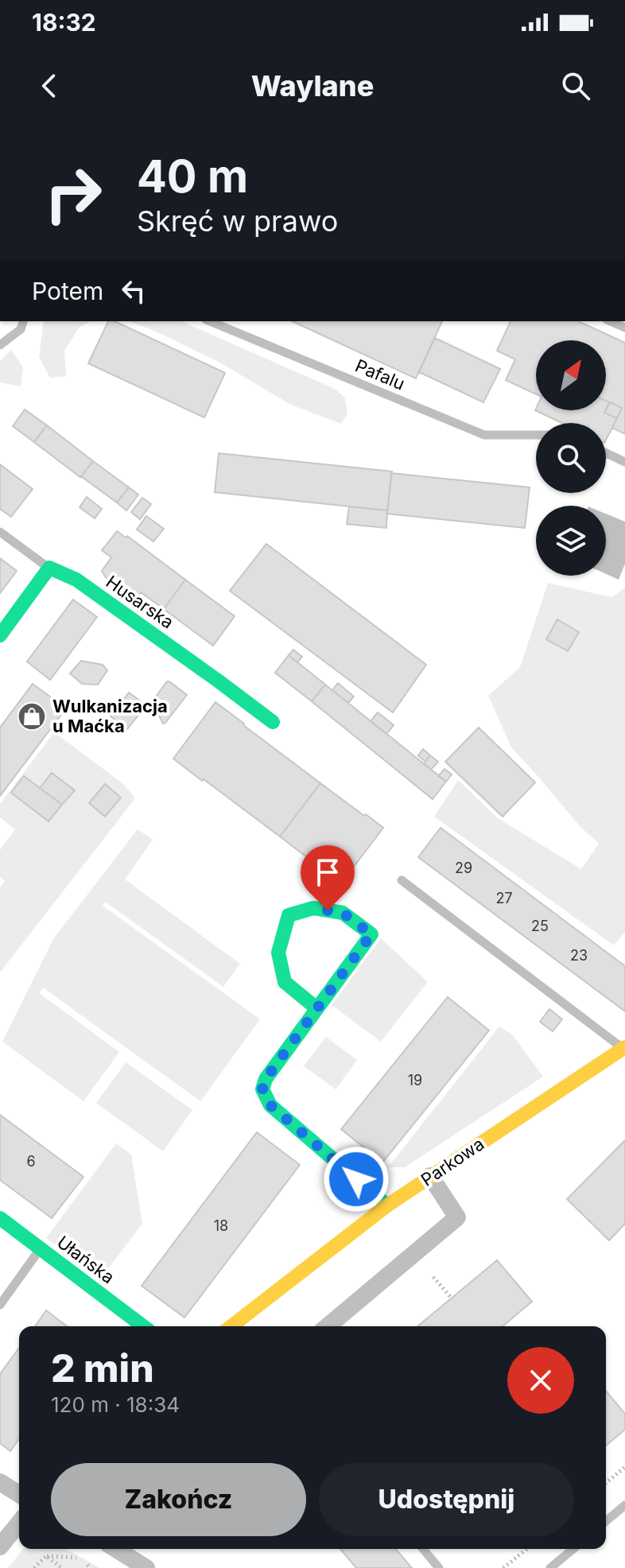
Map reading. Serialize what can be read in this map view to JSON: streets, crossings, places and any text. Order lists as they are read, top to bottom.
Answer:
{
  "streets": {
    "street": ["Husarska", "Parkowa", "Ułańska"],
    "lane": ["Pafalu"]
  },
  "places": {
    "shop": ["Wulkanizacja u Maćka"]
  },
  "house_numbers": [
    "29",
    "27",
    "25",
    "23",
    "19",
    "6",
    "18"
  ],
  "north": "top right",
  "page": {
    "status": "18:32",
    "header": "Waylane",
    "turn": ["40 m", "Skręć w prawo"],
    "then": "Potem",
    "heading": ["2 min", "120 m · 18:34"],
    "buttons": ["Zakończ", "Udostępnij"]
  }
}
